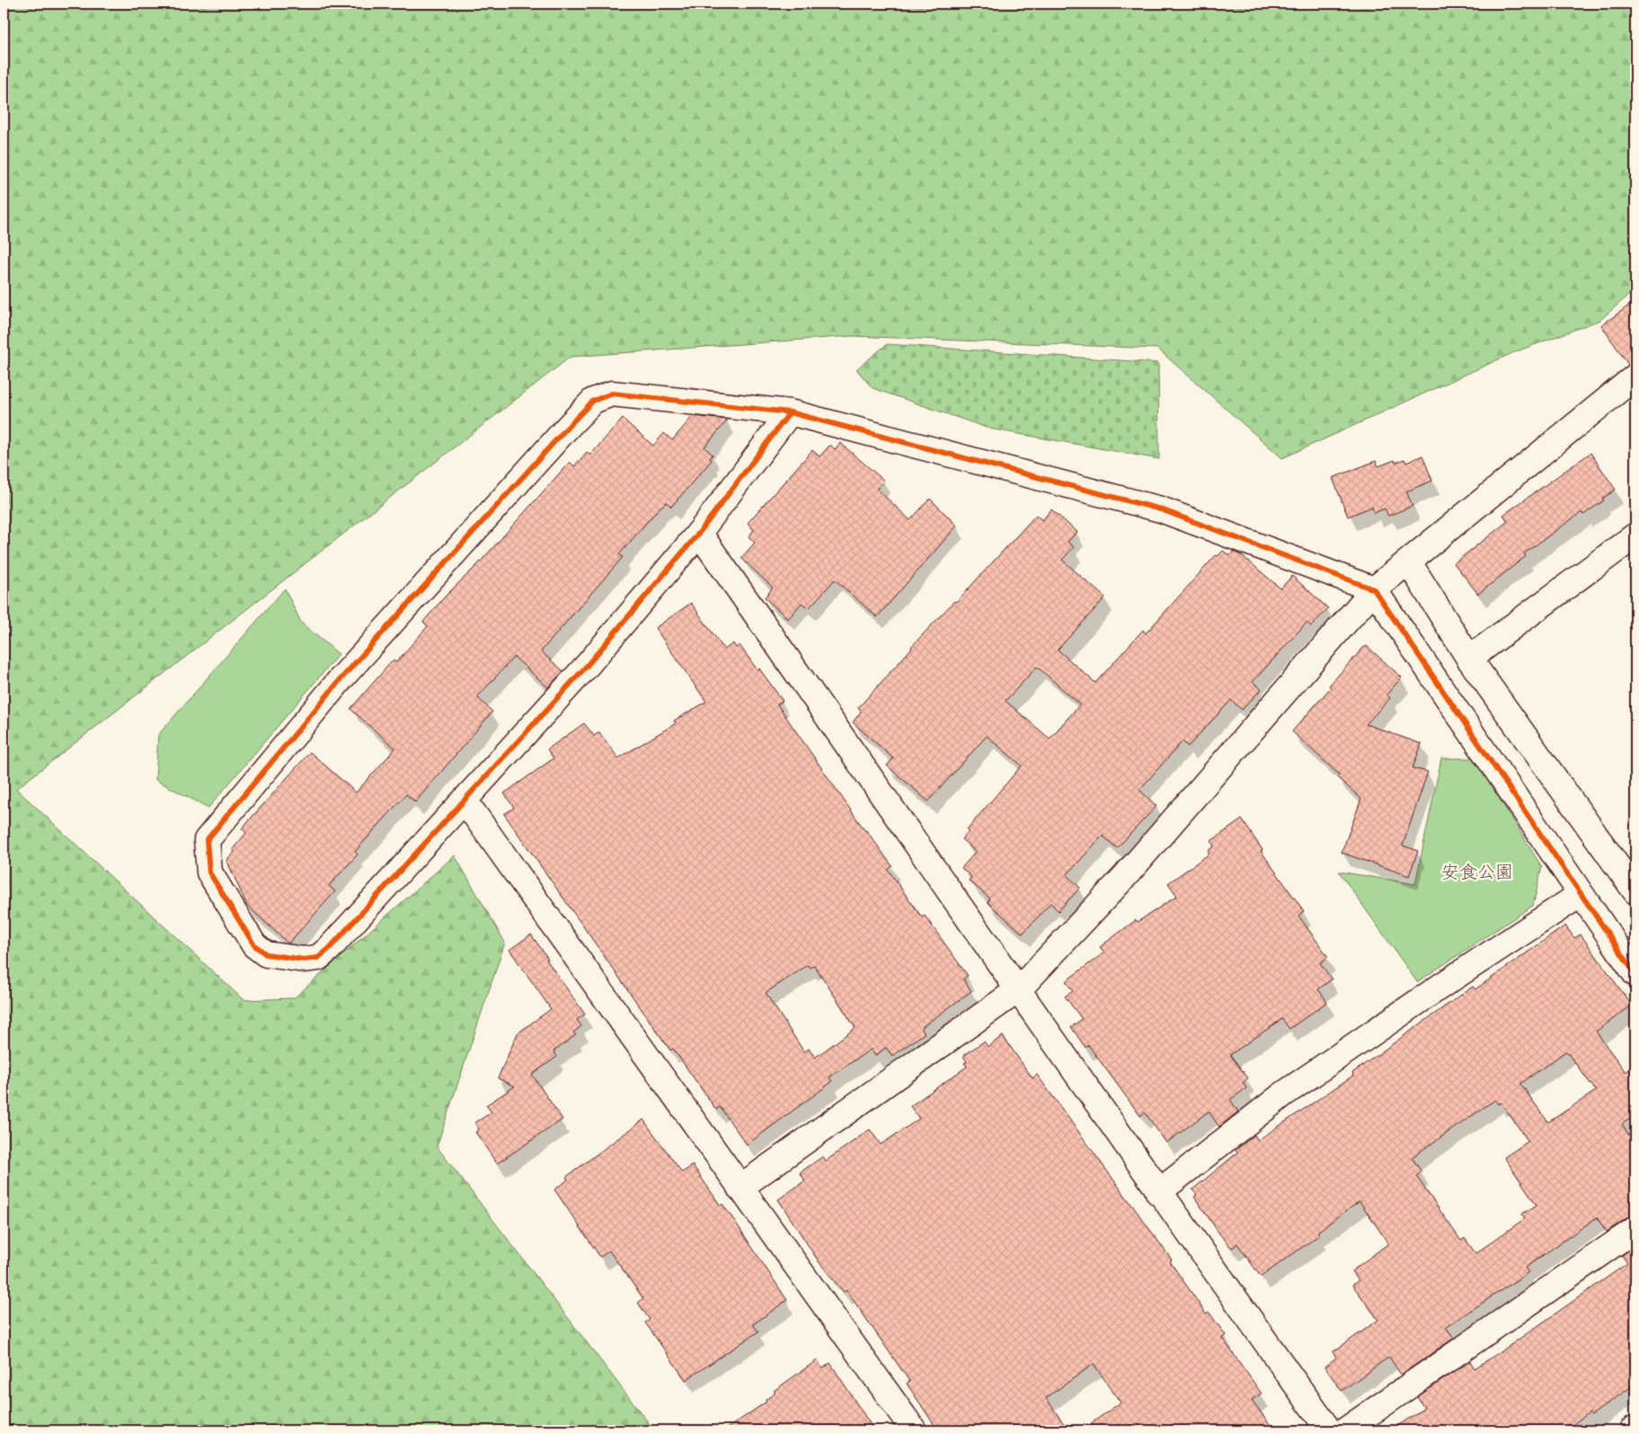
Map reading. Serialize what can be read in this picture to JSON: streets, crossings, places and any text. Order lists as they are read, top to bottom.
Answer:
{
  "parks": ["安食公園"]
}
